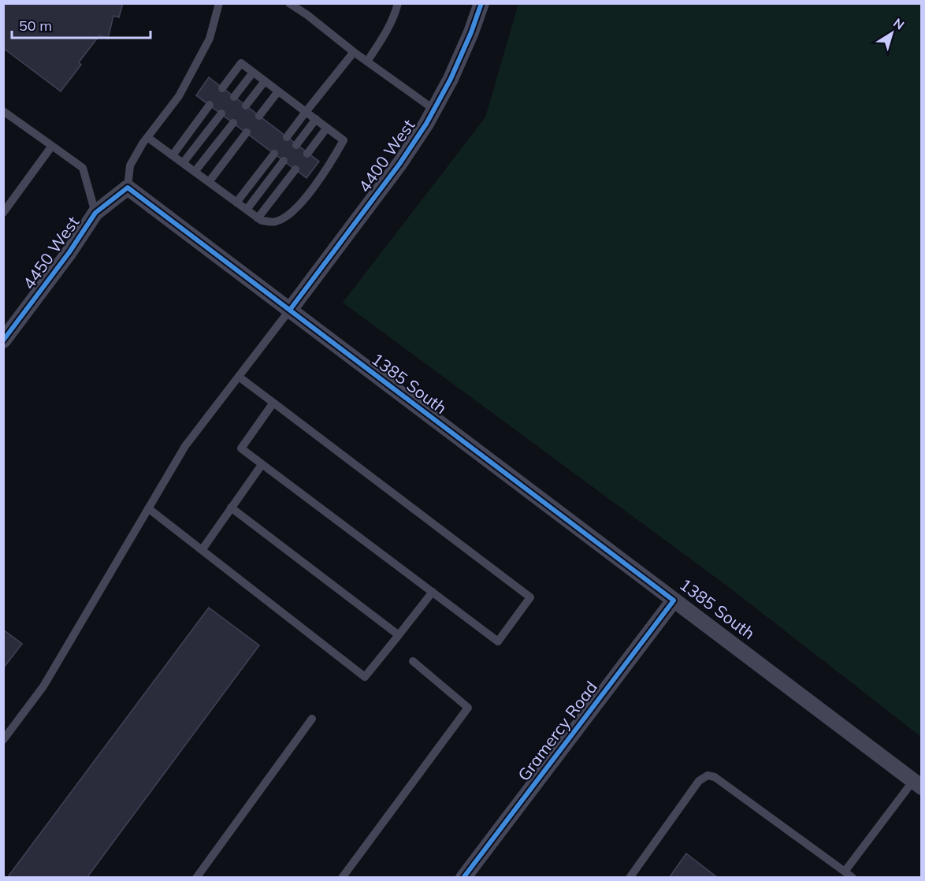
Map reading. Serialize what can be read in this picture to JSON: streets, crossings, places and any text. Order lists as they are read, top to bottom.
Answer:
{
  "streets": {
    "street": [
      "4400 West",
      "4450 West",
      "1385 South",
      "Gramercy Road"
    ]
  },
  "crossings": [
    ["4400 West", "1385 South"],
    ["4450 West", "1385 South"],
    ["1385 South", "Gramercy Road"]
  ],
  "scale_bar": "50 m",
  "north": "top right"
}
